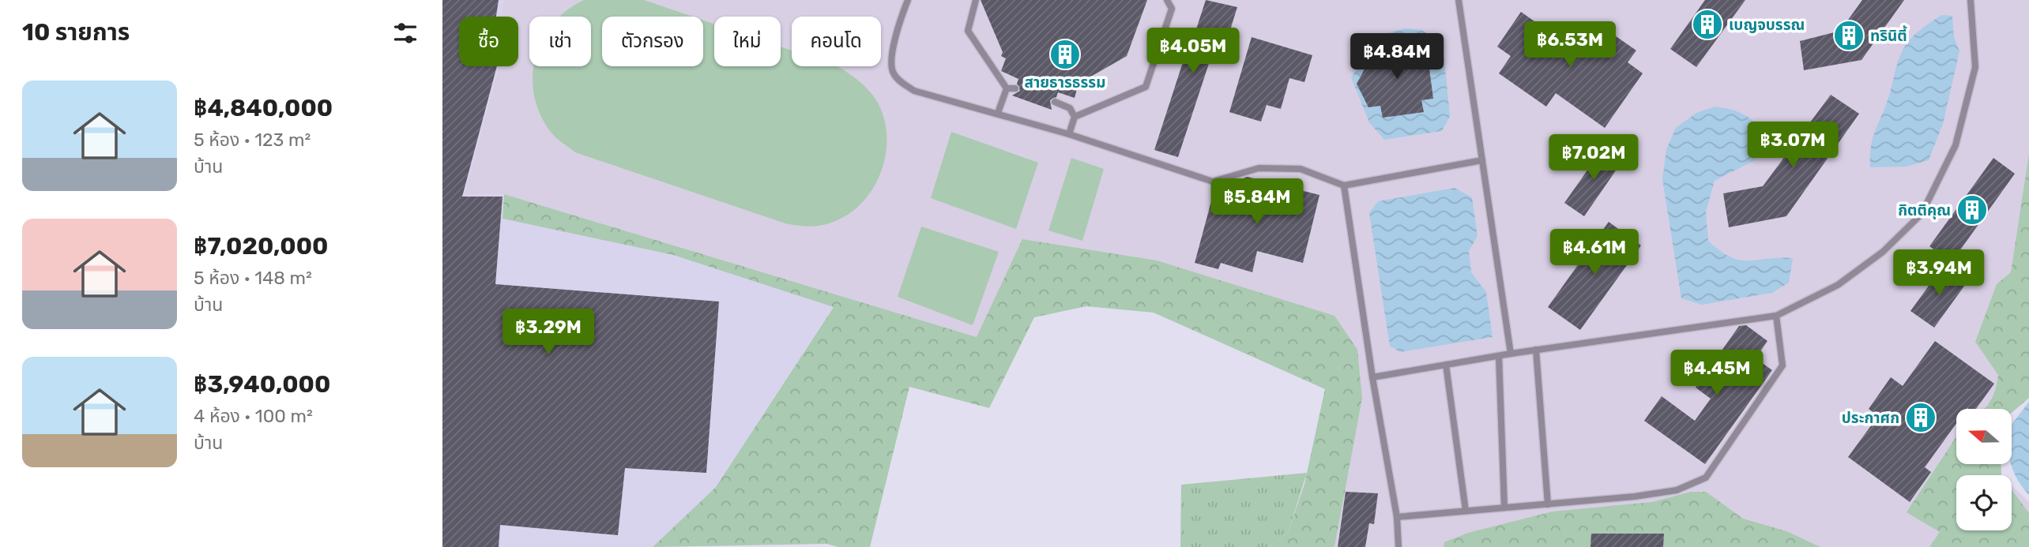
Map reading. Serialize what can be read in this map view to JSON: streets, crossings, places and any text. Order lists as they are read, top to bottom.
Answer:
{
  "places": {
    "building": [
      "เบญจบรรณ",
      "ทรินิตี้",
      "สายธารธรรม",
      "กิตติคุณ",
      "ประกาศก"
    ]
  },
  "north": "left",
  "page": {
    "heading": "10 รายการ",
    "chip": [
      "ซื้อ",
      "เช่า",
      "ตัวกรอง",
      "ใหม่",
      "คอนโด"
    ],
    "price": [
      "฿6.53M",
      "฿4.05M",
      "฿4.84M",
      "฿3.07M",
      "฿7.02M",
      "฿5.84M",
      "฿4.61M",
      "฿3.94M",
      "฿3.29M",
      "฿4.45M"
    ],
    "list": [
      {
        "name": "฿4,840,000",
        "note": "5 ห้อง · 123 m² · บ้าน"
      },
      {
        "name": "฿7,020,000",
        "note": "5 ห้อง · 148 m² · บ้าน"
      },
      {
        "name": "฿3,940,000",
        "note": "4 ห้อง · 100 m² · บ้าน"
      }
    ]
  }
}
